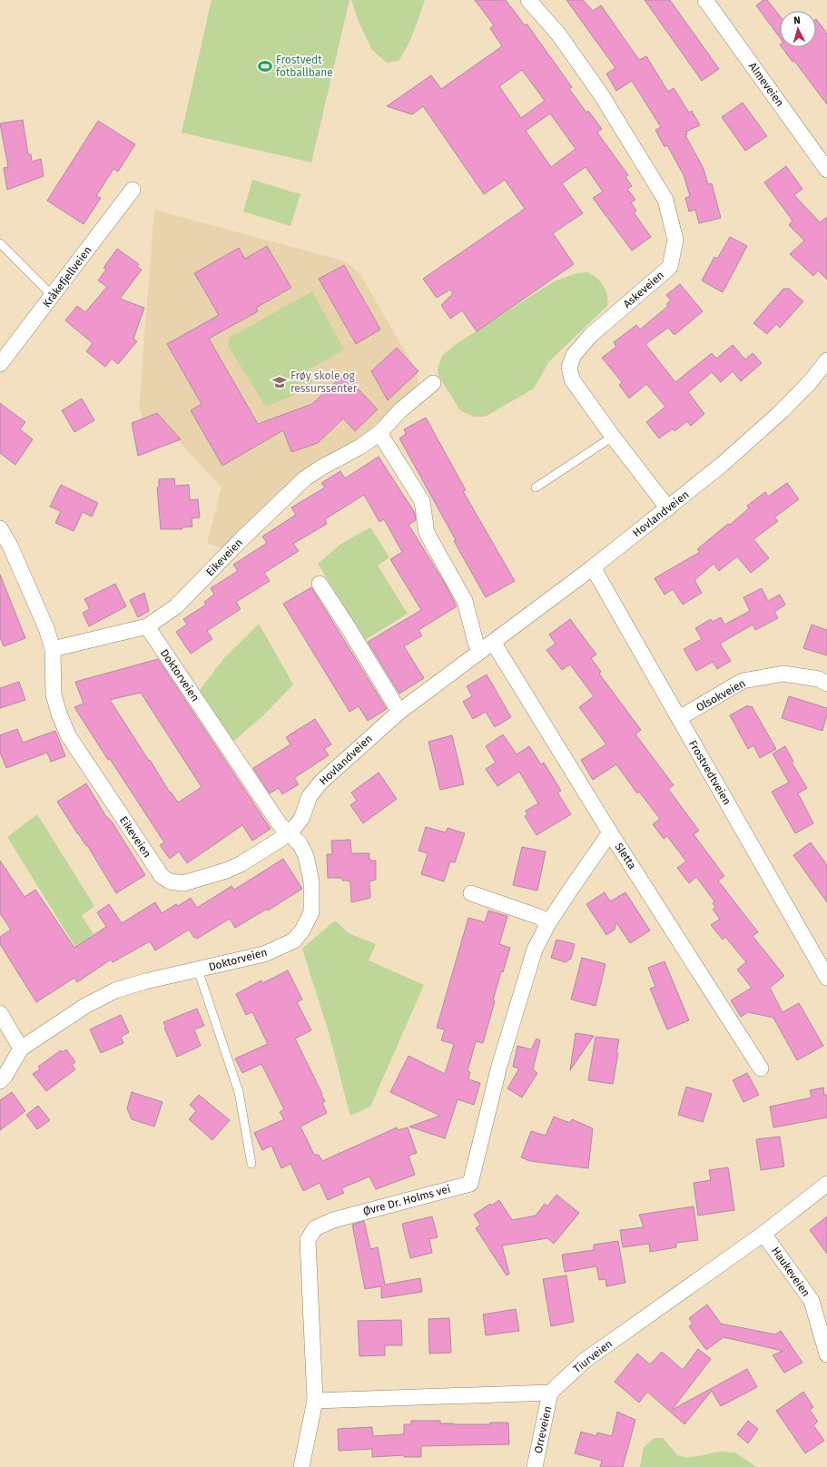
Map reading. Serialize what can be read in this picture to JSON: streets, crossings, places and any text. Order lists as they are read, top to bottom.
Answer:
{
  "streets": {
    "street": [
      "Almeveien",
      "Kråkefjellveien",
      "Askeveien",
      "Hovlandveien",
      "Eikeveien",
      "Doktorveien",
      "Olsokveien",
      "Frostvedtveien",
      "Sletta",
      "Øvre Dr. Holms vei",
      "Haukeveien",
      "Tiurveien",
      "Orreveien"
    ]
  },
  "crossings": [
    ["Askeveien", "Hovlandveien"],
    ["Hovlandveien", "Eikeveien"],
    ["Hovlandveien", "Doktorveien"],
    ["Hovlandveien", "Frostvedtveien"],
    ["Hovlandveien", "Sletta"],
    ["Eikeveien", "Doktorveien"],
    ["Olsokveien", "Frostvedtveien"],
    ["Sletta", "Øvre Dr. Holms vei"],
    ["Haukeveien", "Tiurveien"],
    ["Tiurveien", "Orreveien"]
  ],
  "places": {
    "sports": ["Frostvedt fotballbane"],
    "school or university": ["Frøy skole og ressurssenter"]
  },
  "north": "top"
}
